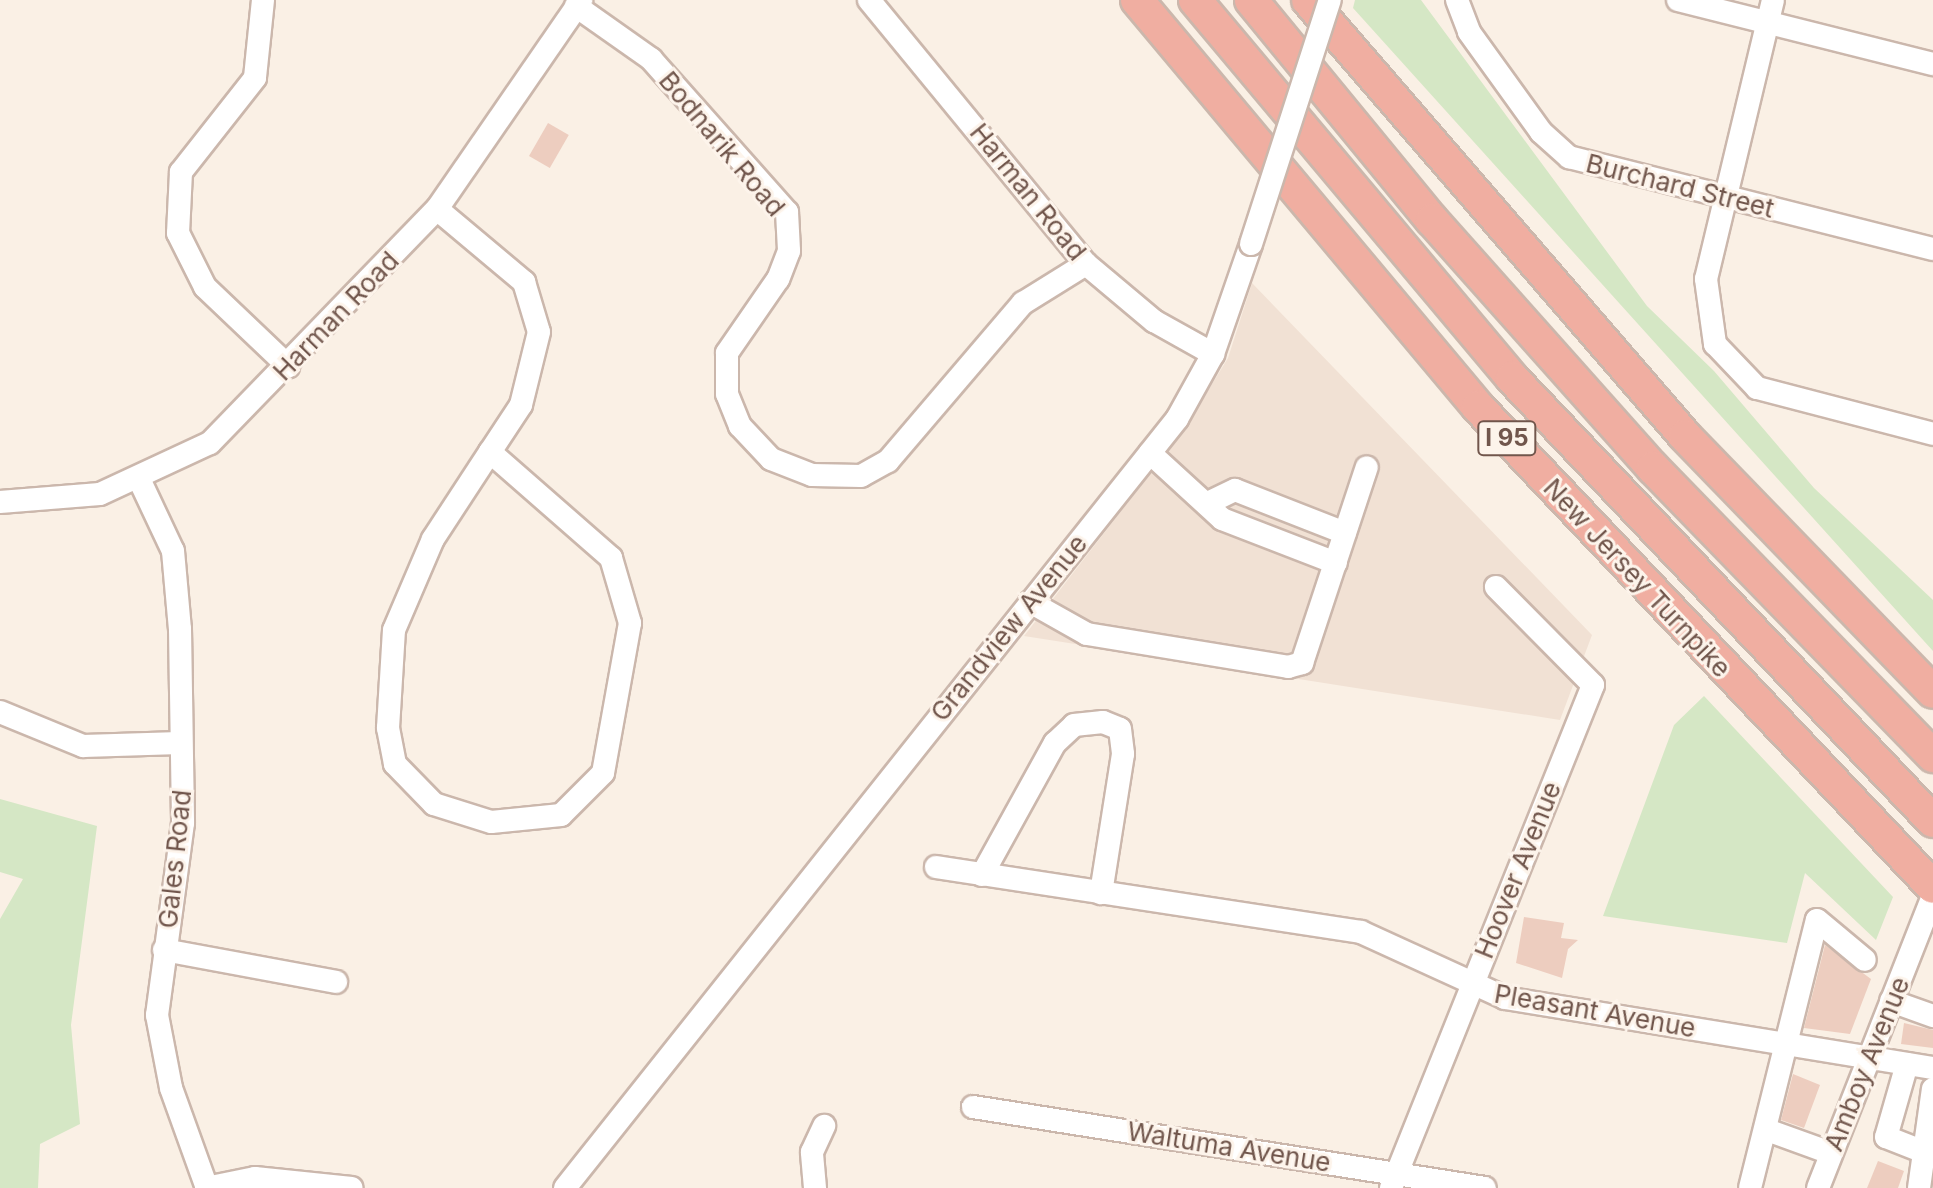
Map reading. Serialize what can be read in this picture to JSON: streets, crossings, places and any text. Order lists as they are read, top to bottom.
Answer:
{
  "streets": {
    "highway": ["I 95", "New Jersey Turnpike"],
    "street": [
      "Bodnarik Road",
      "Burchard Street",
      "Harman Road",
      "Grandview Avenue",
      "Gales Road",
      "Hoover Avenue",
      "Pleasant Avenue",
      "Amboy Avenue",
      "Waltuma Avenue"
    ]
  },
  "crossings": [
    ["Bodnarik Road", "Harman Road"],
    ["Harman Road", "Grandview Avenue"],
    ["Harman Road", "Gales Road"],
    ["Hoover Avenue", "Pleasant Avenue"],
    ["Hoover Avenue", "Waltuma Avenue"],
    ["Pleasant Avenue", "Amboy Avenue"]
  ]
}
